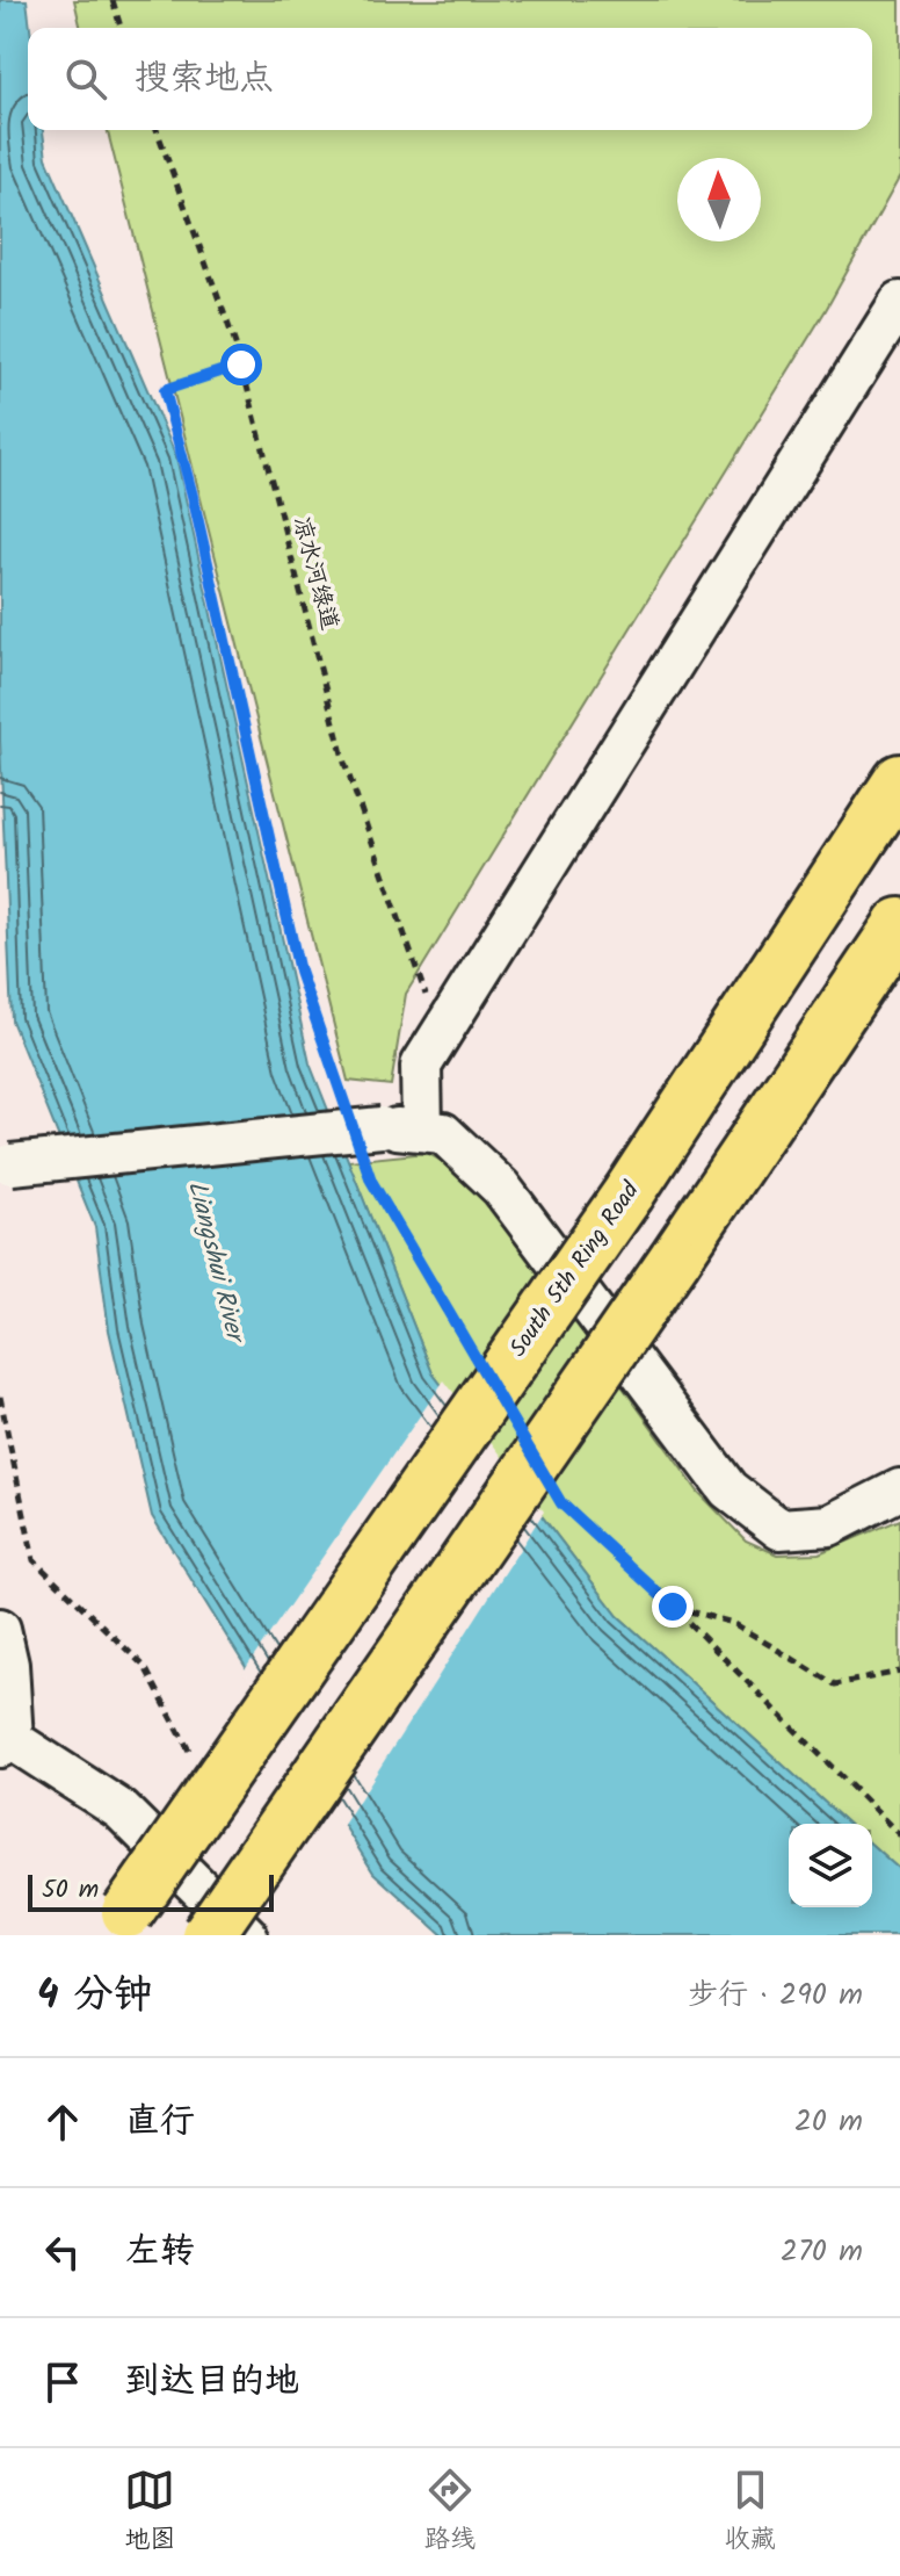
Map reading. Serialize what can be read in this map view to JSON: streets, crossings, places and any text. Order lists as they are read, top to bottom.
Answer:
{
  "streets": {
    "highway": ["South 5th Ring Road"],
    "path": ["凉水河绿道"]
  },
  "water": ["Liangshui River"],
  "scale_bar": "50 m",
  "north": "top",
  "page": {
    "search": "搜索地点",
    "scale": "50 m",
    "heading": ["4 分钟", "步行 · 290 m"],
    "list": [
      ["直行", "20 m"],
      ["左转", "270 m"],
      "到达目的地"
    ],
    "nav": ["地图", "路线", "收藏"]
  }
}
